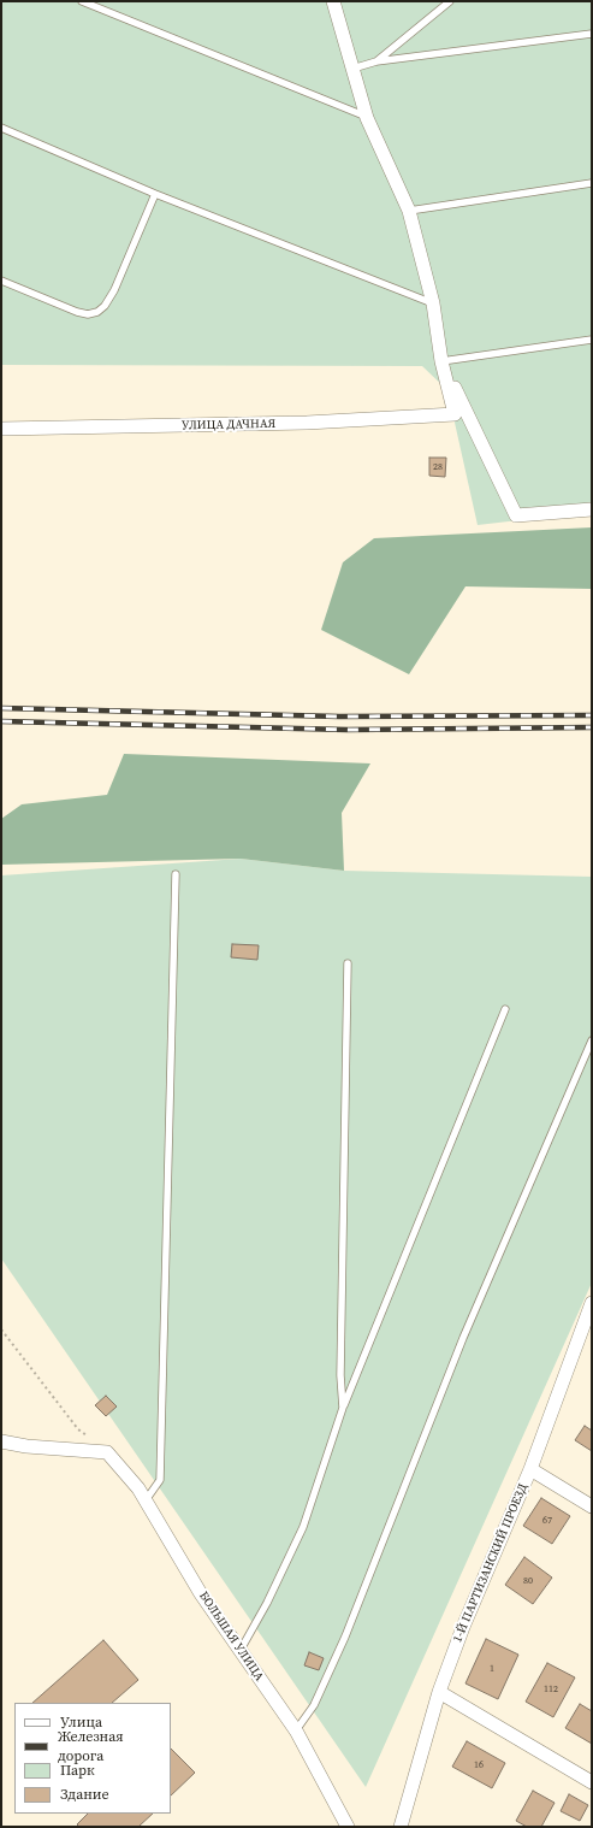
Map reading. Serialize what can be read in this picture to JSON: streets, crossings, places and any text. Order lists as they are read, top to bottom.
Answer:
{
  "streets": {
    "street": ["УЛИЦА ДАЧНАЯ", "1-Й ПАРТИЗАНСКИЙ ПРОЕЗД", "БОЛЬШАЯ УЛИЦА"]
  },
  "house_numbers": [
    "28",
    "67",
    "80",
    "1",
    "112",
    "16"
  ],
  "legend": [
    "Улица",
    "Железная дорога",
    "Парк",
    "Здание"
  ]
}
